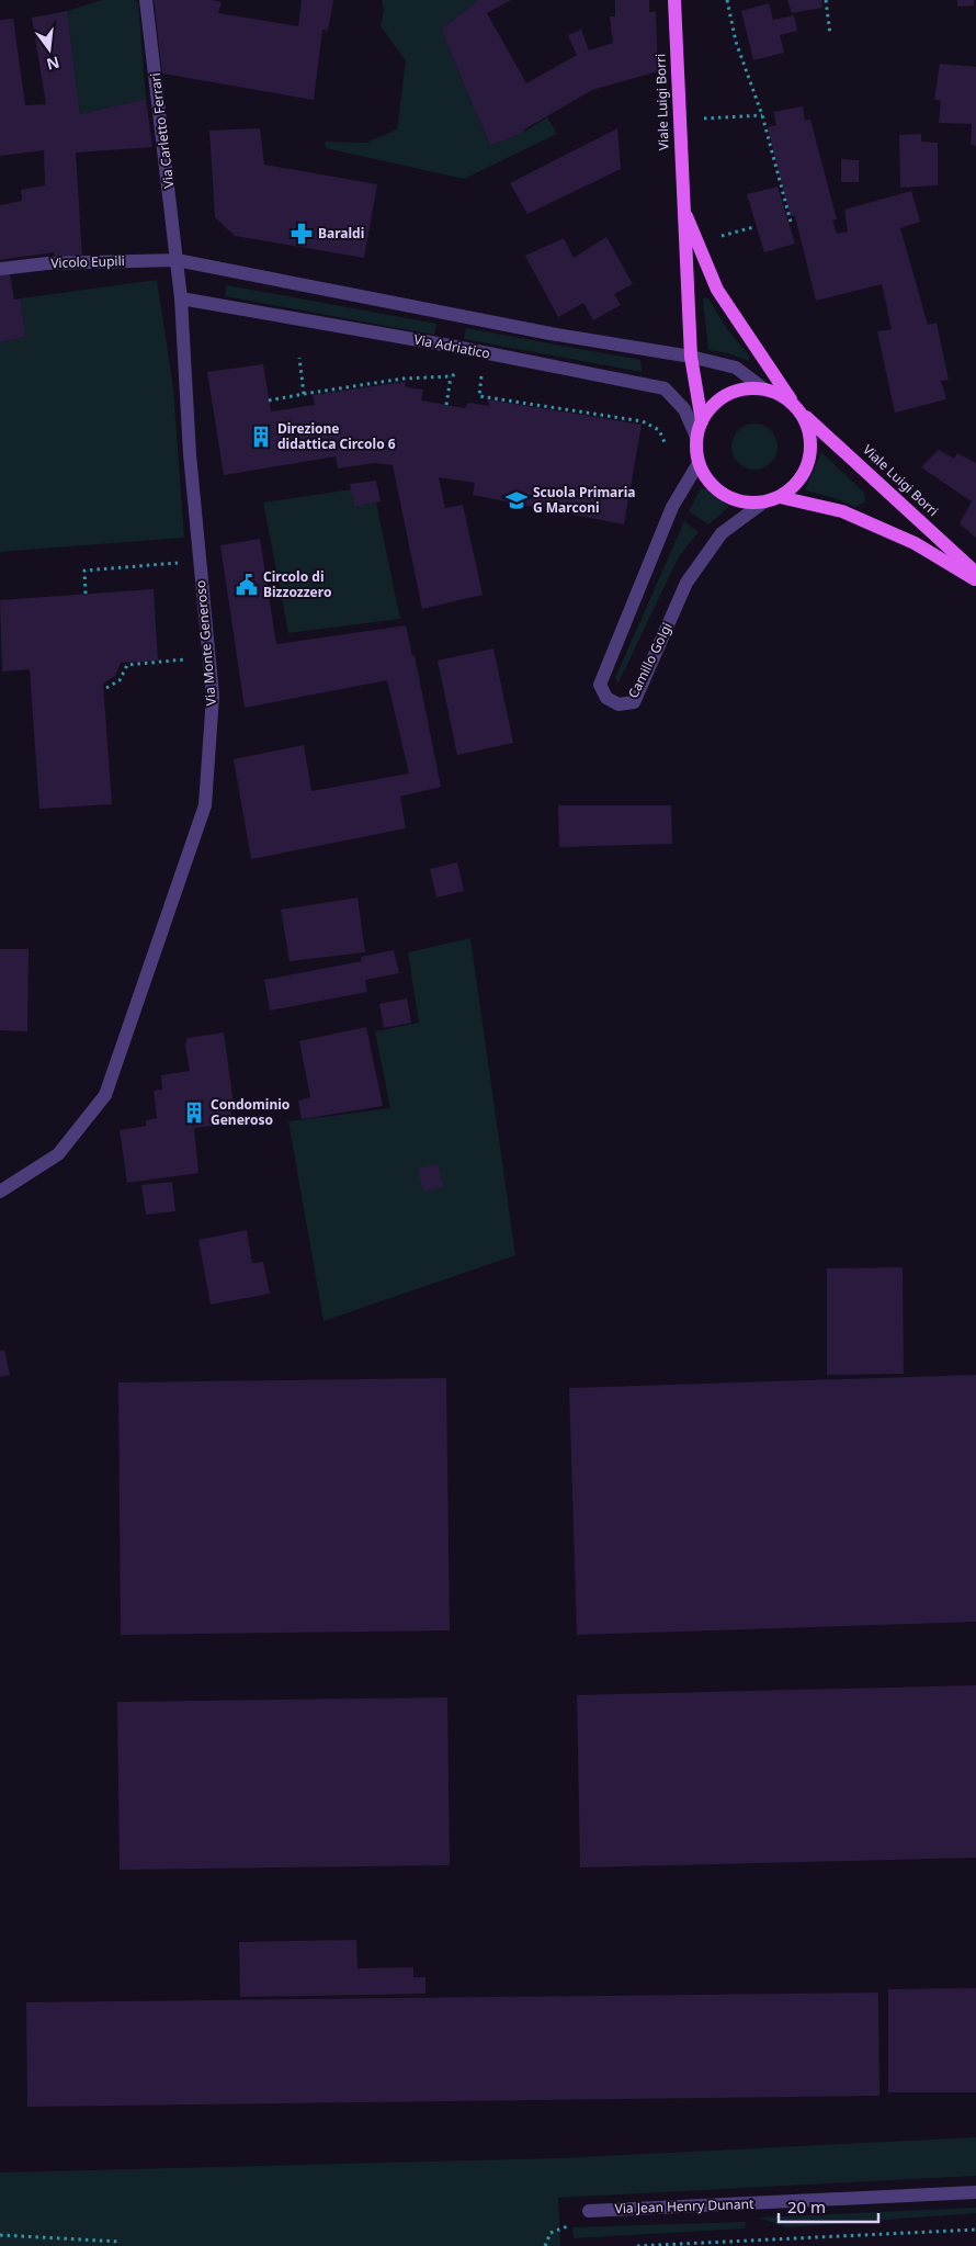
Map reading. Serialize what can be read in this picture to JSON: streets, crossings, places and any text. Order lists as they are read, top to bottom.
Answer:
{
  "streets": {
    "main road": ["Viale Luigi Borri"],
    "street": [
      "Via Carletto Ferrari",
      "Vicolo Eupili",
      "Via Adriatico",
      "Via Monte Generoso",
      "Camillo Golgi",
      "Via Jean Henry Dunant"
    ]
  },
  "crossings": [
    ["Viale Luigi Borri", "Via Adriatico"],
    ["Viale Luigi Borri", "Camillo Golgi"],
    ["Via Carletto Ferrari", "Vicolo Eupili"],
    ["Via Carletto Ferrari", "Via Monte Generoso"],
    ["Vicolo Eupili", "Via Monte Generoso"],
    ["Via Adriatico", "Via Monte Generoso"],
    ["Via Adriatico", "Camillo Golgi"]
  ],
  "places": {
    "pharmacy": ["Baraldi"],
    "building": ["Direzione didattica Circolo 6", "Condominio Generoso"],
    "school or university": ["Scuola Primaria G Marconi"],
    "public building": ["Circolo di Bizzozzero"]
  },
  "scale_bar": "20 m",
  "north": "bottom"
}
